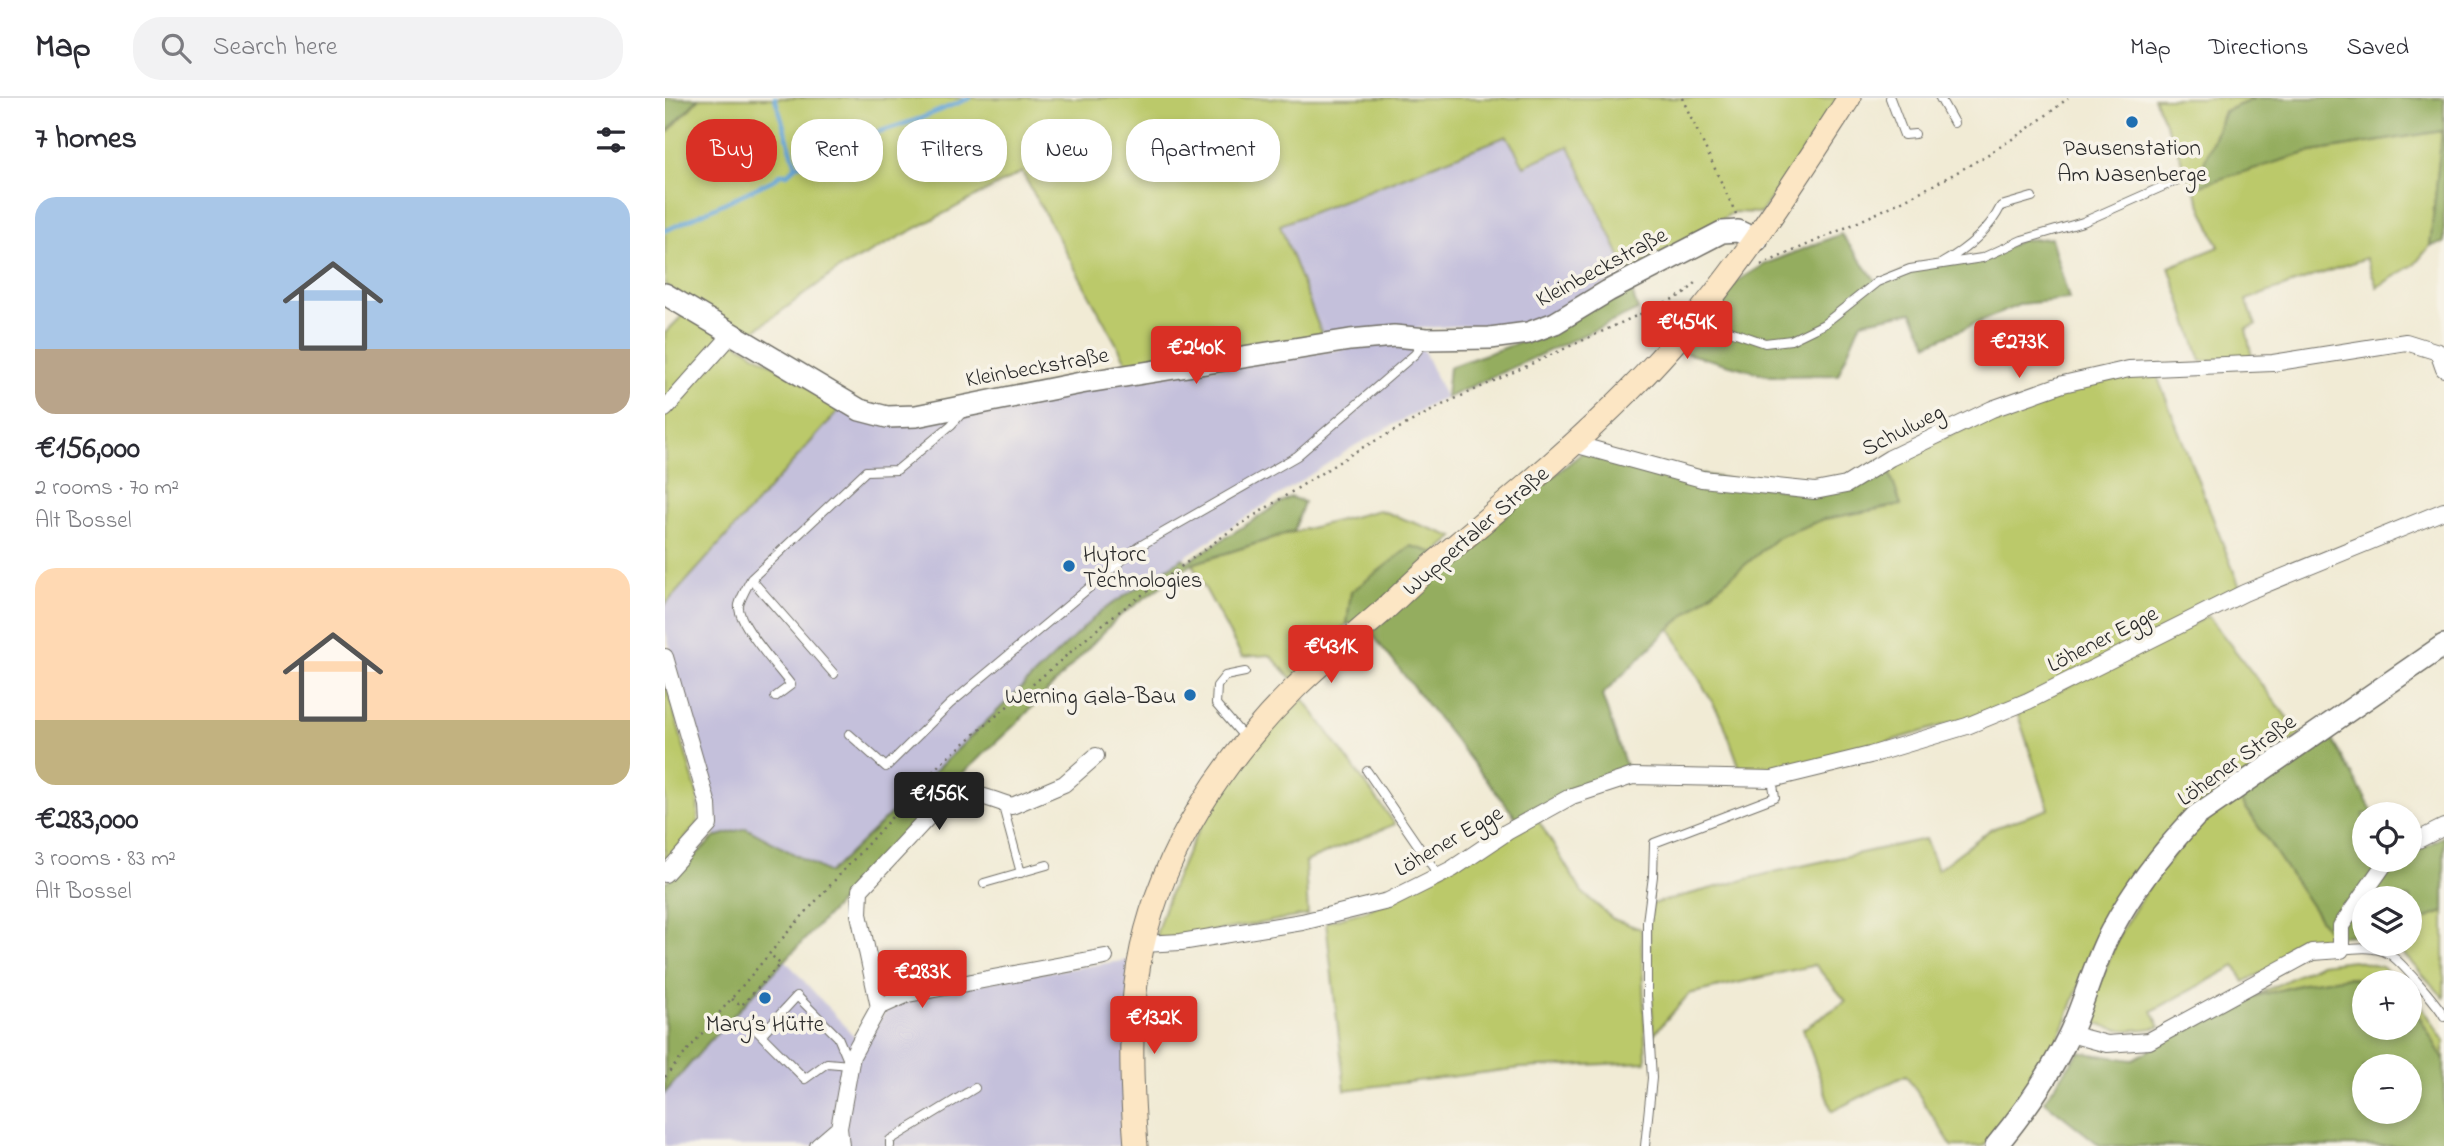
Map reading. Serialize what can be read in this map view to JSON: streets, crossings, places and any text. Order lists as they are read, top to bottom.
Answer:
{
  "streets": {
    "main road": ["Wuppertaler Straße"],
    "street": [
      "Kleinbeckstraße",
      "Schulweg",
      "Löhener Egge",
      "Löhener Straße"
    ]
  },
  "crossings": [
    ["Kleinbeckstraße", "Wuppertaler Straße"],
    ["Schulweg", "Wuppertaler Straße"],
    ["Wuppertaler Straße", "Löhener Egge"]
  ],
  "places": [
    "Pausenstation Am Nasenberge",
    "Hytorc Technologies",
    "Werning Gala-Bau",
    "Mary’s Hütte"
  ],
  "page": {
    "header": "Map",
    "search": "Search here",
    "nav": ["Map", "Directions", "Saved"],
    "heading": "7 homes",
    "chip": [
      "Buy",
      "Rent",
      "Filters",
      "New",
      "Apartment"
    ],
    "list": [
      {
        "name": "€156,000",
        "note": "2 rooms · 70 m² · Alt Bossel"
      },
      {
        "name": "€283,000",
        "note": "3 rooms · 83 m² · Alt Bossel"
      }
    ],
    "price": [
      "€454K",
      "€273K",
      "€240K",
      "€431K",
      "€156K",
      "€283K",
      "€132K"
    ],
    "map_buttons": ["+", "−"]
  }
}
